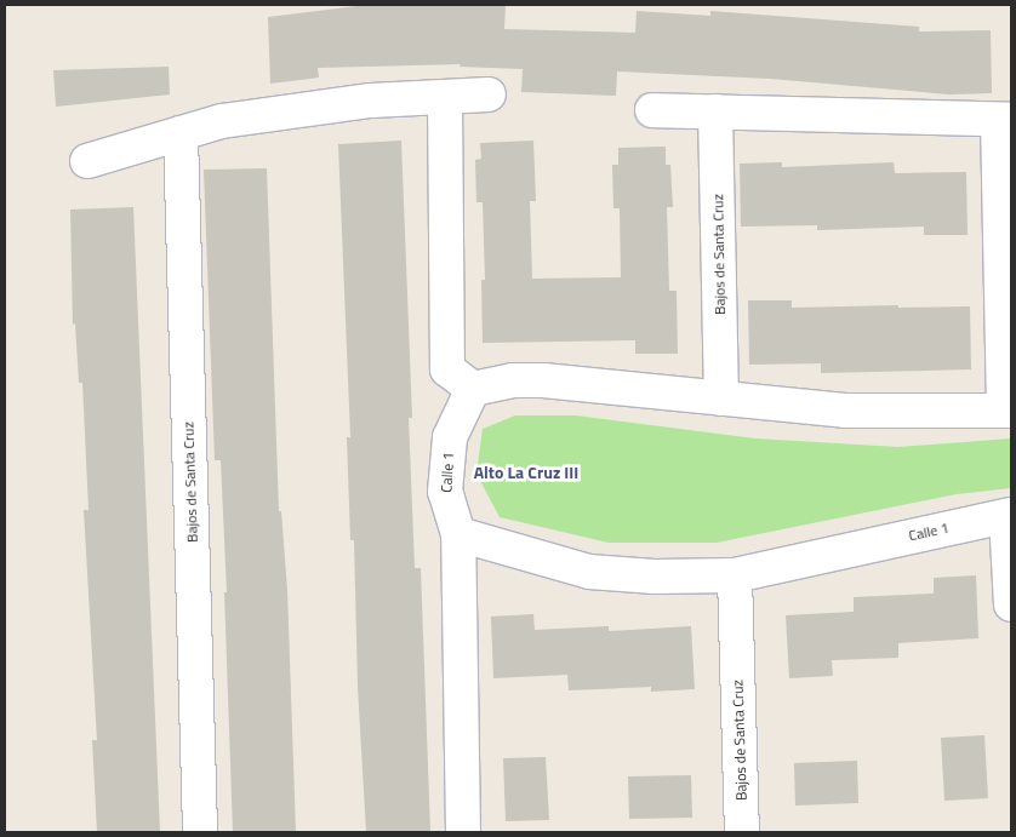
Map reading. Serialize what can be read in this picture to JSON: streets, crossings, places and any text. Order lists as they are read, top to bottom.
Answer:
{
  "streets": {
    "street": ["Bajos de Santa Cruz", "Calle 1"]
  },
  "crossings": [
    ["Bajos de Santa Cruz", "Calle 1"]
  ],
  "districts": ["Alto La Cruz III"]
}
